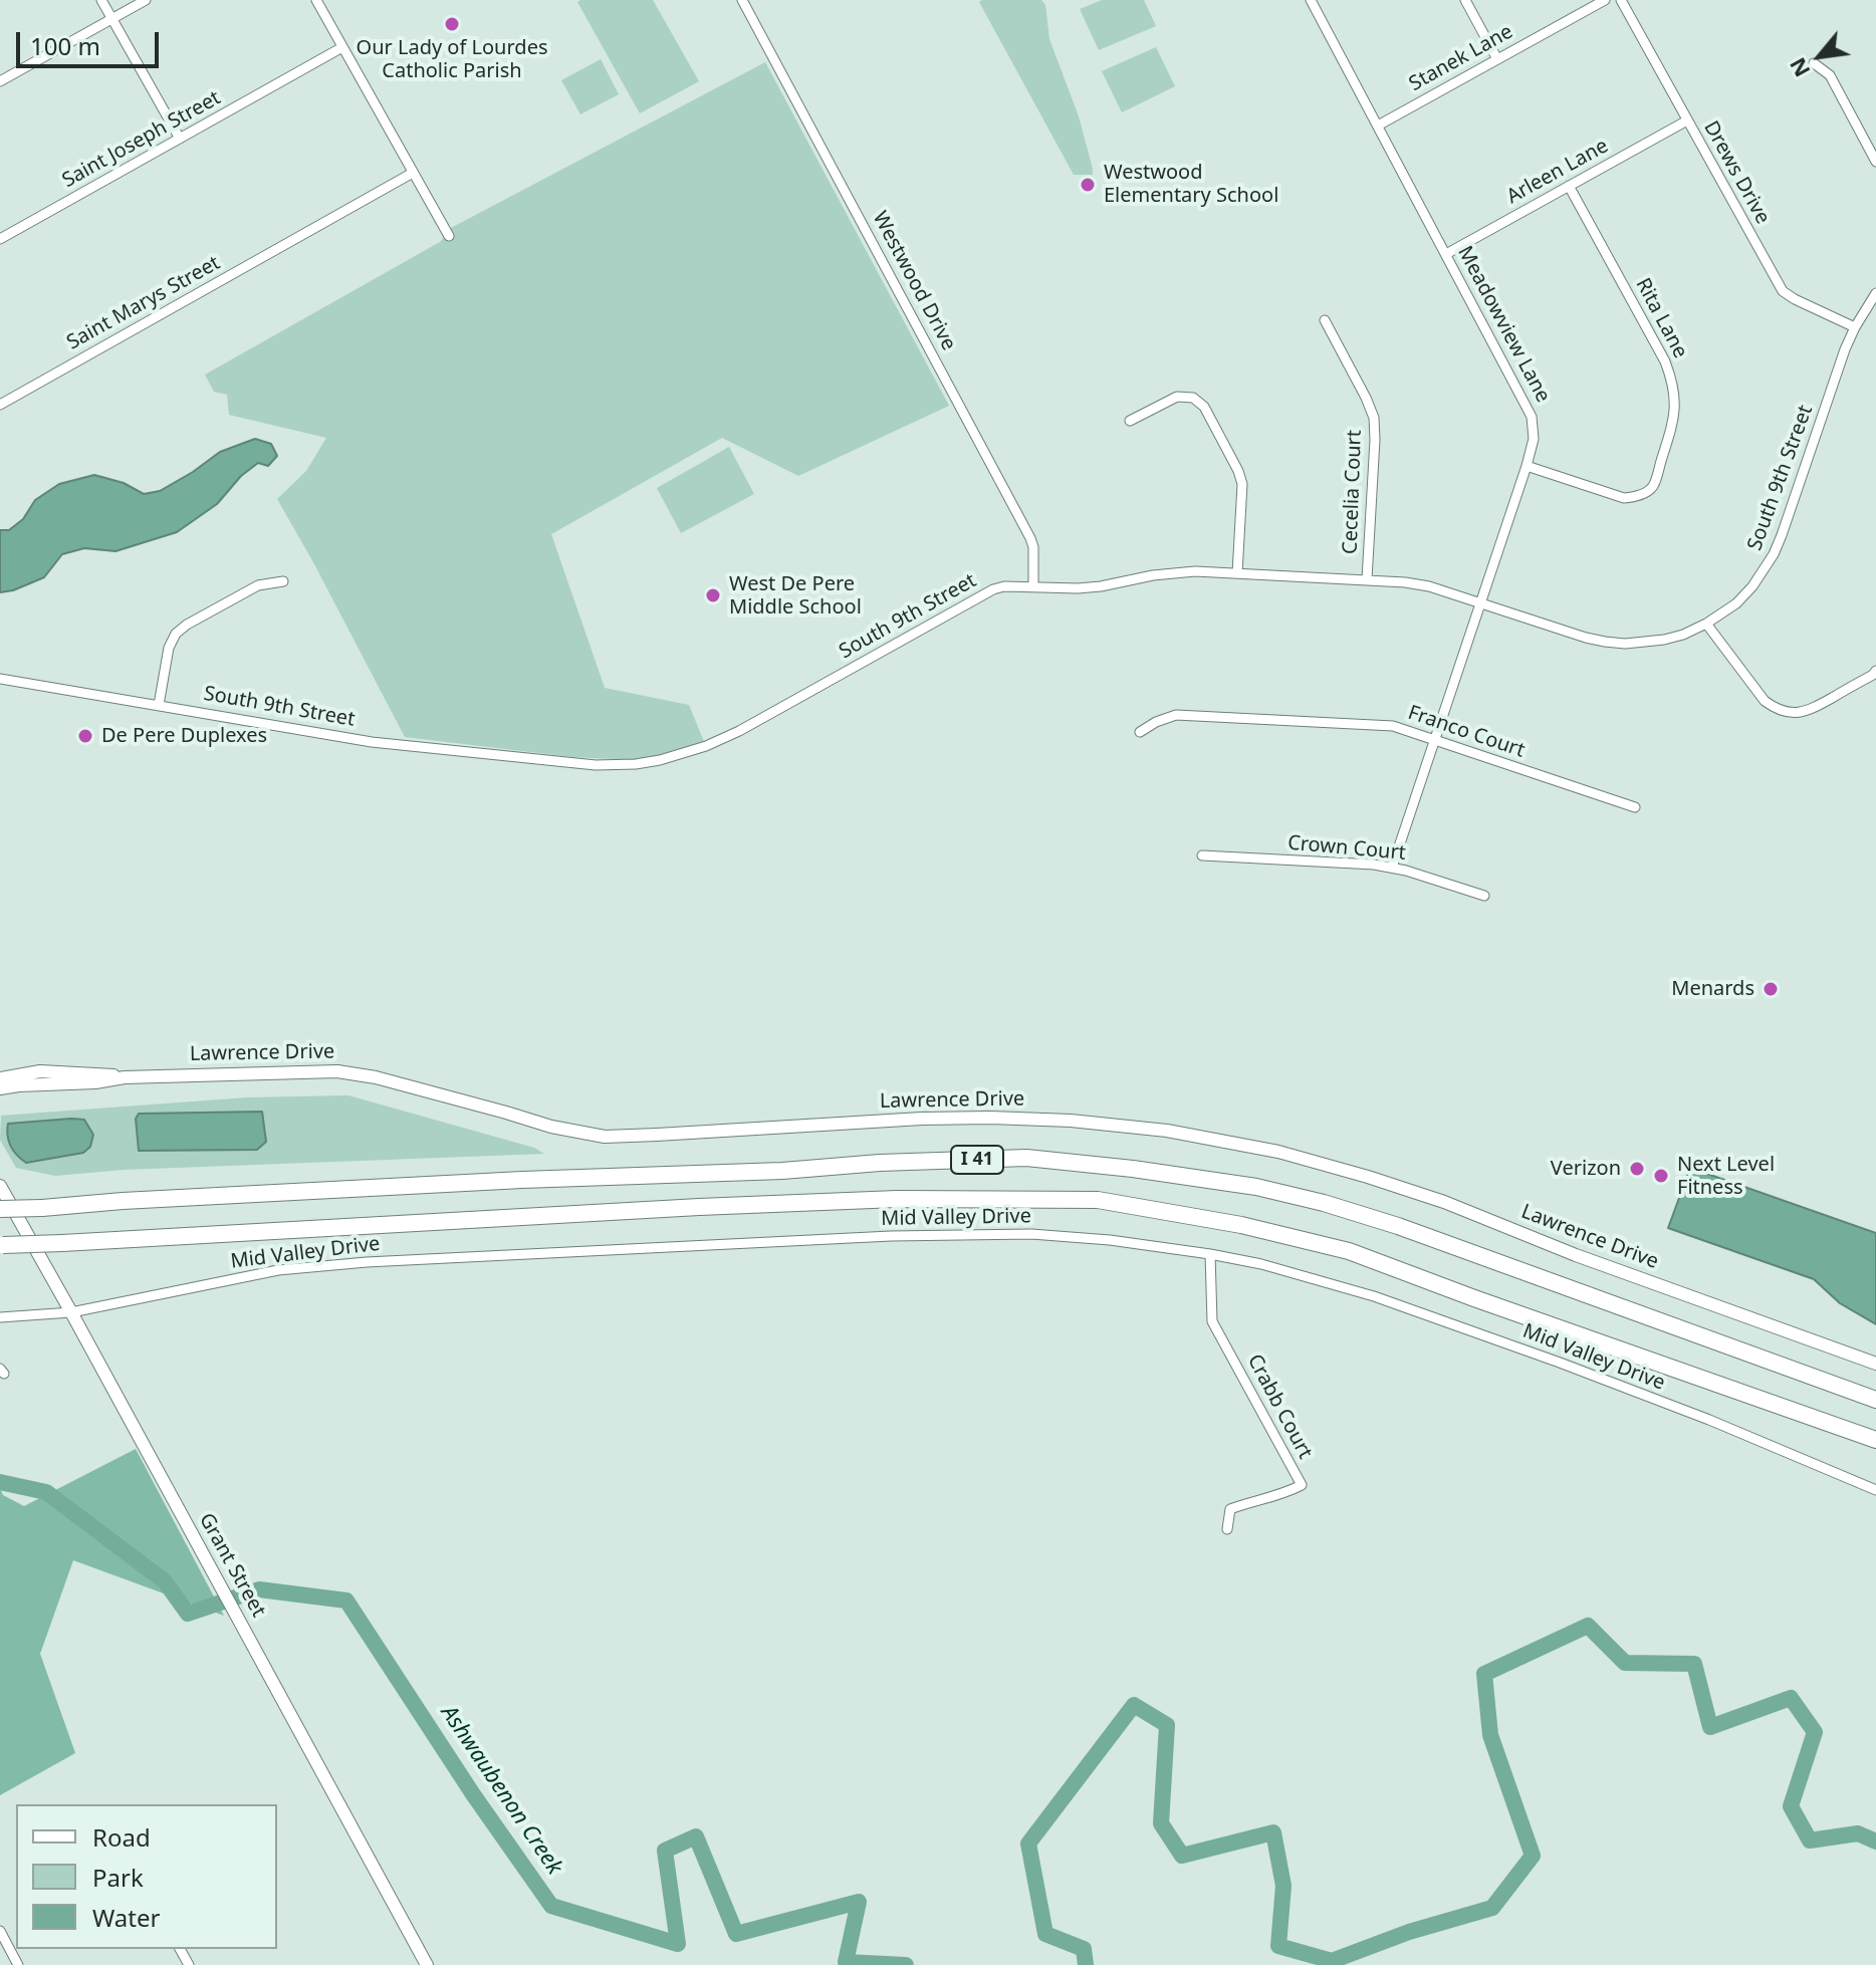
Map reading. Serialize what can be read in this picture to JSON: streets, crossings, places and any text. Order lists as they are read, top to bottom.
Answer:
{
  "streets": {
    "highway": ["I 41"],
    "main road": ["Lawrence Drive", "Grant Street"],
    "street": [
      "Stanek Lane",
      "Saint Joseph Street",
      "Arleen Lane",
      "Drews Drive",
      "Westwood Drive",
      "Saint Marys Street",
      "Rita Lane",
      "Meadowview Lane",
      "South 9th Street",
      "Cecelia Court",
      "Franco Court",
      "Crown Court",
      "Mid Valley Drive",
      "Crabb Court"
    ]
  },
  "crossings": [
    ["Stanek Lane", "Meadowview Lane"],
    ["Arleen Lane", "Drews Drive"],
    ["Arleen Lane", "Rita Lane"],
    ["Arleen Lane", "Meadowview Lane"],
    ["Drews Drive", "South 9th Street"],
    ["Westwood Drive", "South 9th Street"],
    ["Rita Lane", "Meadowview Lane"],
    ["Meadowview Lane", "South 9th Street"],
    ["Meadowview Lane", "Franco Court"],
    ["Meadowview Lane", "Crown Court"],
    ["South 9th Street", "Cecelia Court"],
    ["Mid Valley Drive", "Crabb Court"],
    ["Mid Valley Drive", "Grant Street"]
  ],
  "water": ["Ashwaubenon Creek"],
  "places": [
    "Our Lady of Lourdes Catholic Parish",
    "Westwood Elementary School",
    "West De Pere Middle School",
    "De Pere Duplexes",
    "Menards",
    "Verizon",
    "Next Level Fitness"
  ],
  "legend": ["Road", "Park", "Water"],
  "scale_bar": "100 m",
  "north": "bottom left"
}
